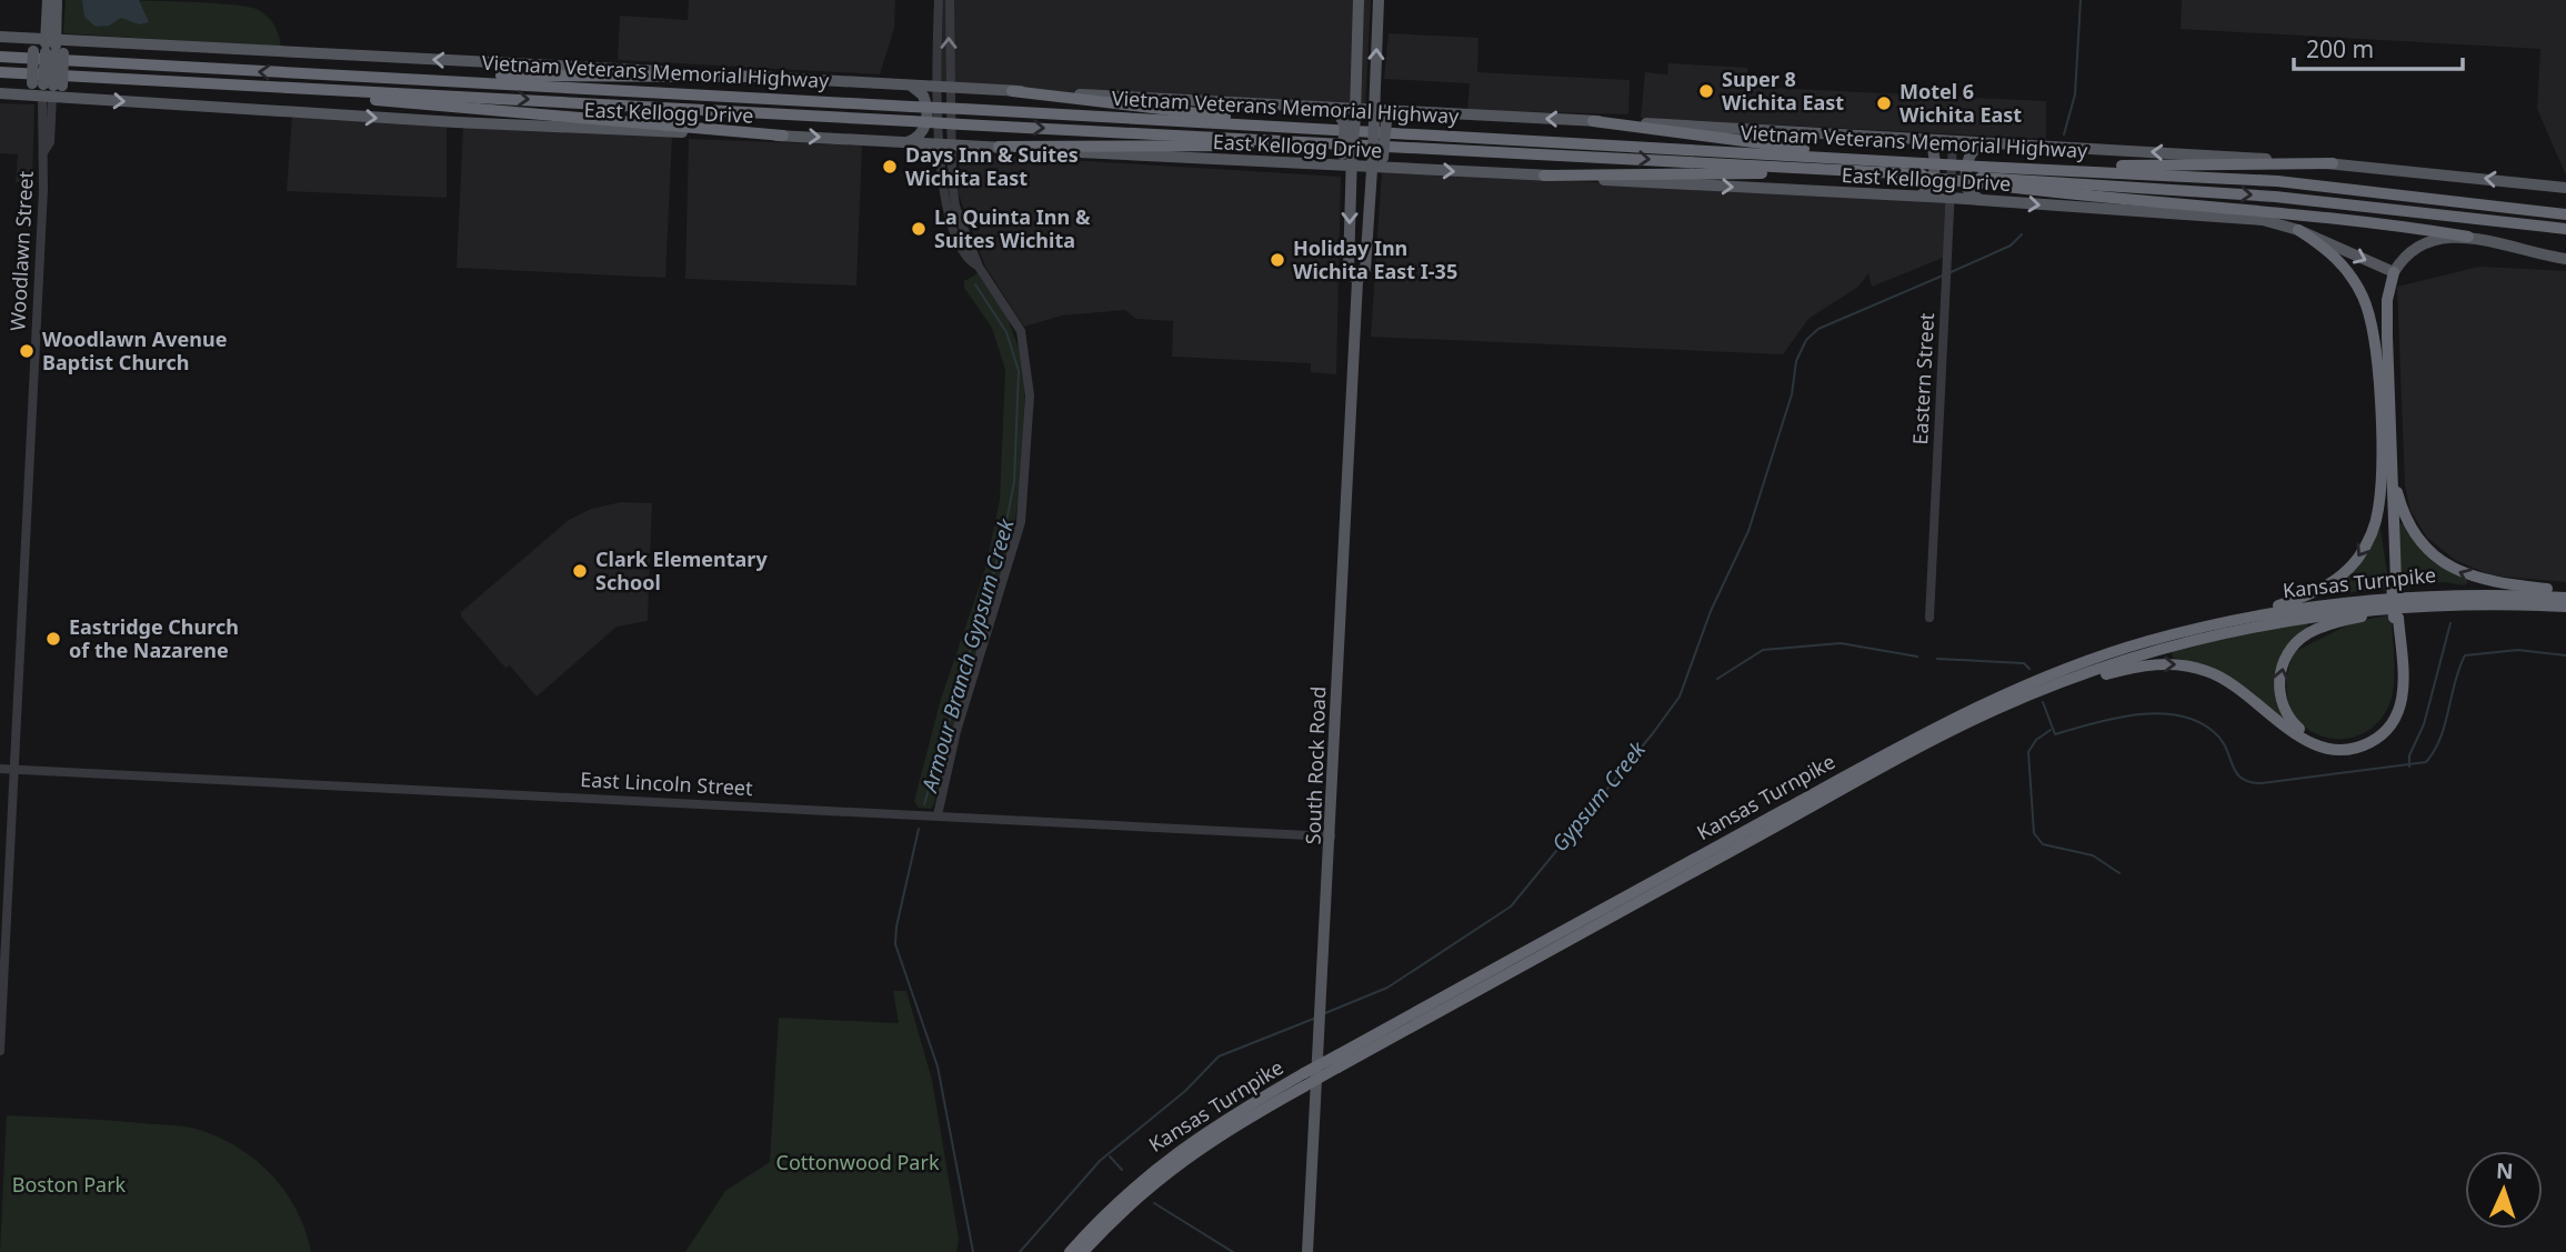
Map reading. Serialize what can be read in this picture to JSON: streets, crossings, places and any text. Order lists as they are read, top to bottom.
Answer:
{
  "streets": {
    "highway": ["Vietnam Veterans Memorial Highway", "Kansas Turnpike"],
    "main road": ["East Kellogg Drive", "South Rock Road"],
    "street": ["Woodlawn Street", "Eastern Street", "East Lincoln Street"]
  },
  "crossings": [
    ["Vietnam Veterans Memorial Highway", "South Rock Road"],
    ["East Kellogg Drive", "Woodlawn Street"],
    ["East Kellogg Drive", "Eastern Street"],
    ["East Kellogg Drive", "South Rock Road"],
    ["Woodlawn Street", "East Lincoln Street"],
    ["South Rock Road", "East Lincoln Street"]
  ],
  "water": ["Armour Branch Gypsum Creek", "Gypsum Creek"],
  "parks": ["Cottonwood Park", "Boston Park"],
  "places": [
    "Super 8 Wichita East",
    "Motel 6 Wichita East",
    "Days Inn & Suites Wichita East",
    "La Quinta Inn & Suites Wichita",
    "Holiday Inn Wichita East I-35",
    "Woodlawn Avenue Baptist Church",
    "Clark Elementary School",
    "Eastridge Church of the Nazarene"
  ],
  "scale_bar": "200 m",
  "north": "top"
}
